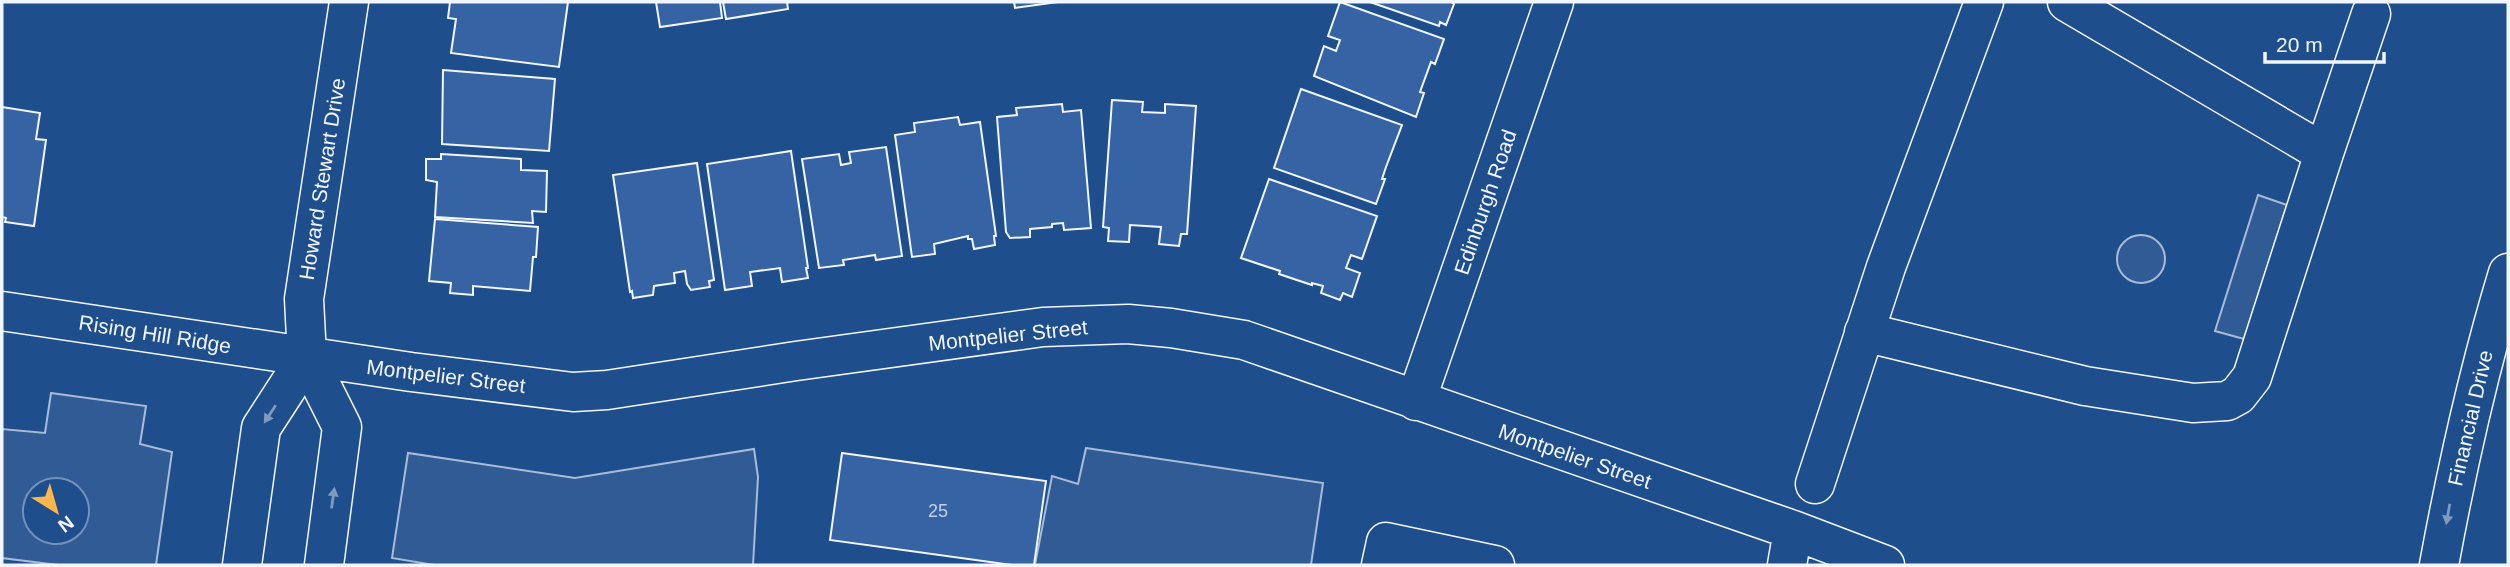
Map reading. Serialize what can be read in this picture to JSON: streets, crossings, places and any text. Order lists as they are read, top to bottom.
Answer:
{
  "streets": {
    "street": [
      "Howard Stewart Drive",
      "Edinburgh Road",
      "Rising Hill Ridge",
      "Montpelier Street",
      "Financial Drive"
    ]
  },
  "crossings": [
    ["Howard Stewart Drive", "Rising Hill Ridge"],
    ["Howard Stewart Drive", "Montpelier Street"],
    ["Edinburgh Road", "Montpelier Street"],
    ["Rising Hill Ridge", "Montpelier Street"]
  ],
  "one_way": ["Financial Drive"],
  "house_numbers": ["25"],
  "scale_bar": "20 m",
  "north": "bottom right"
}
